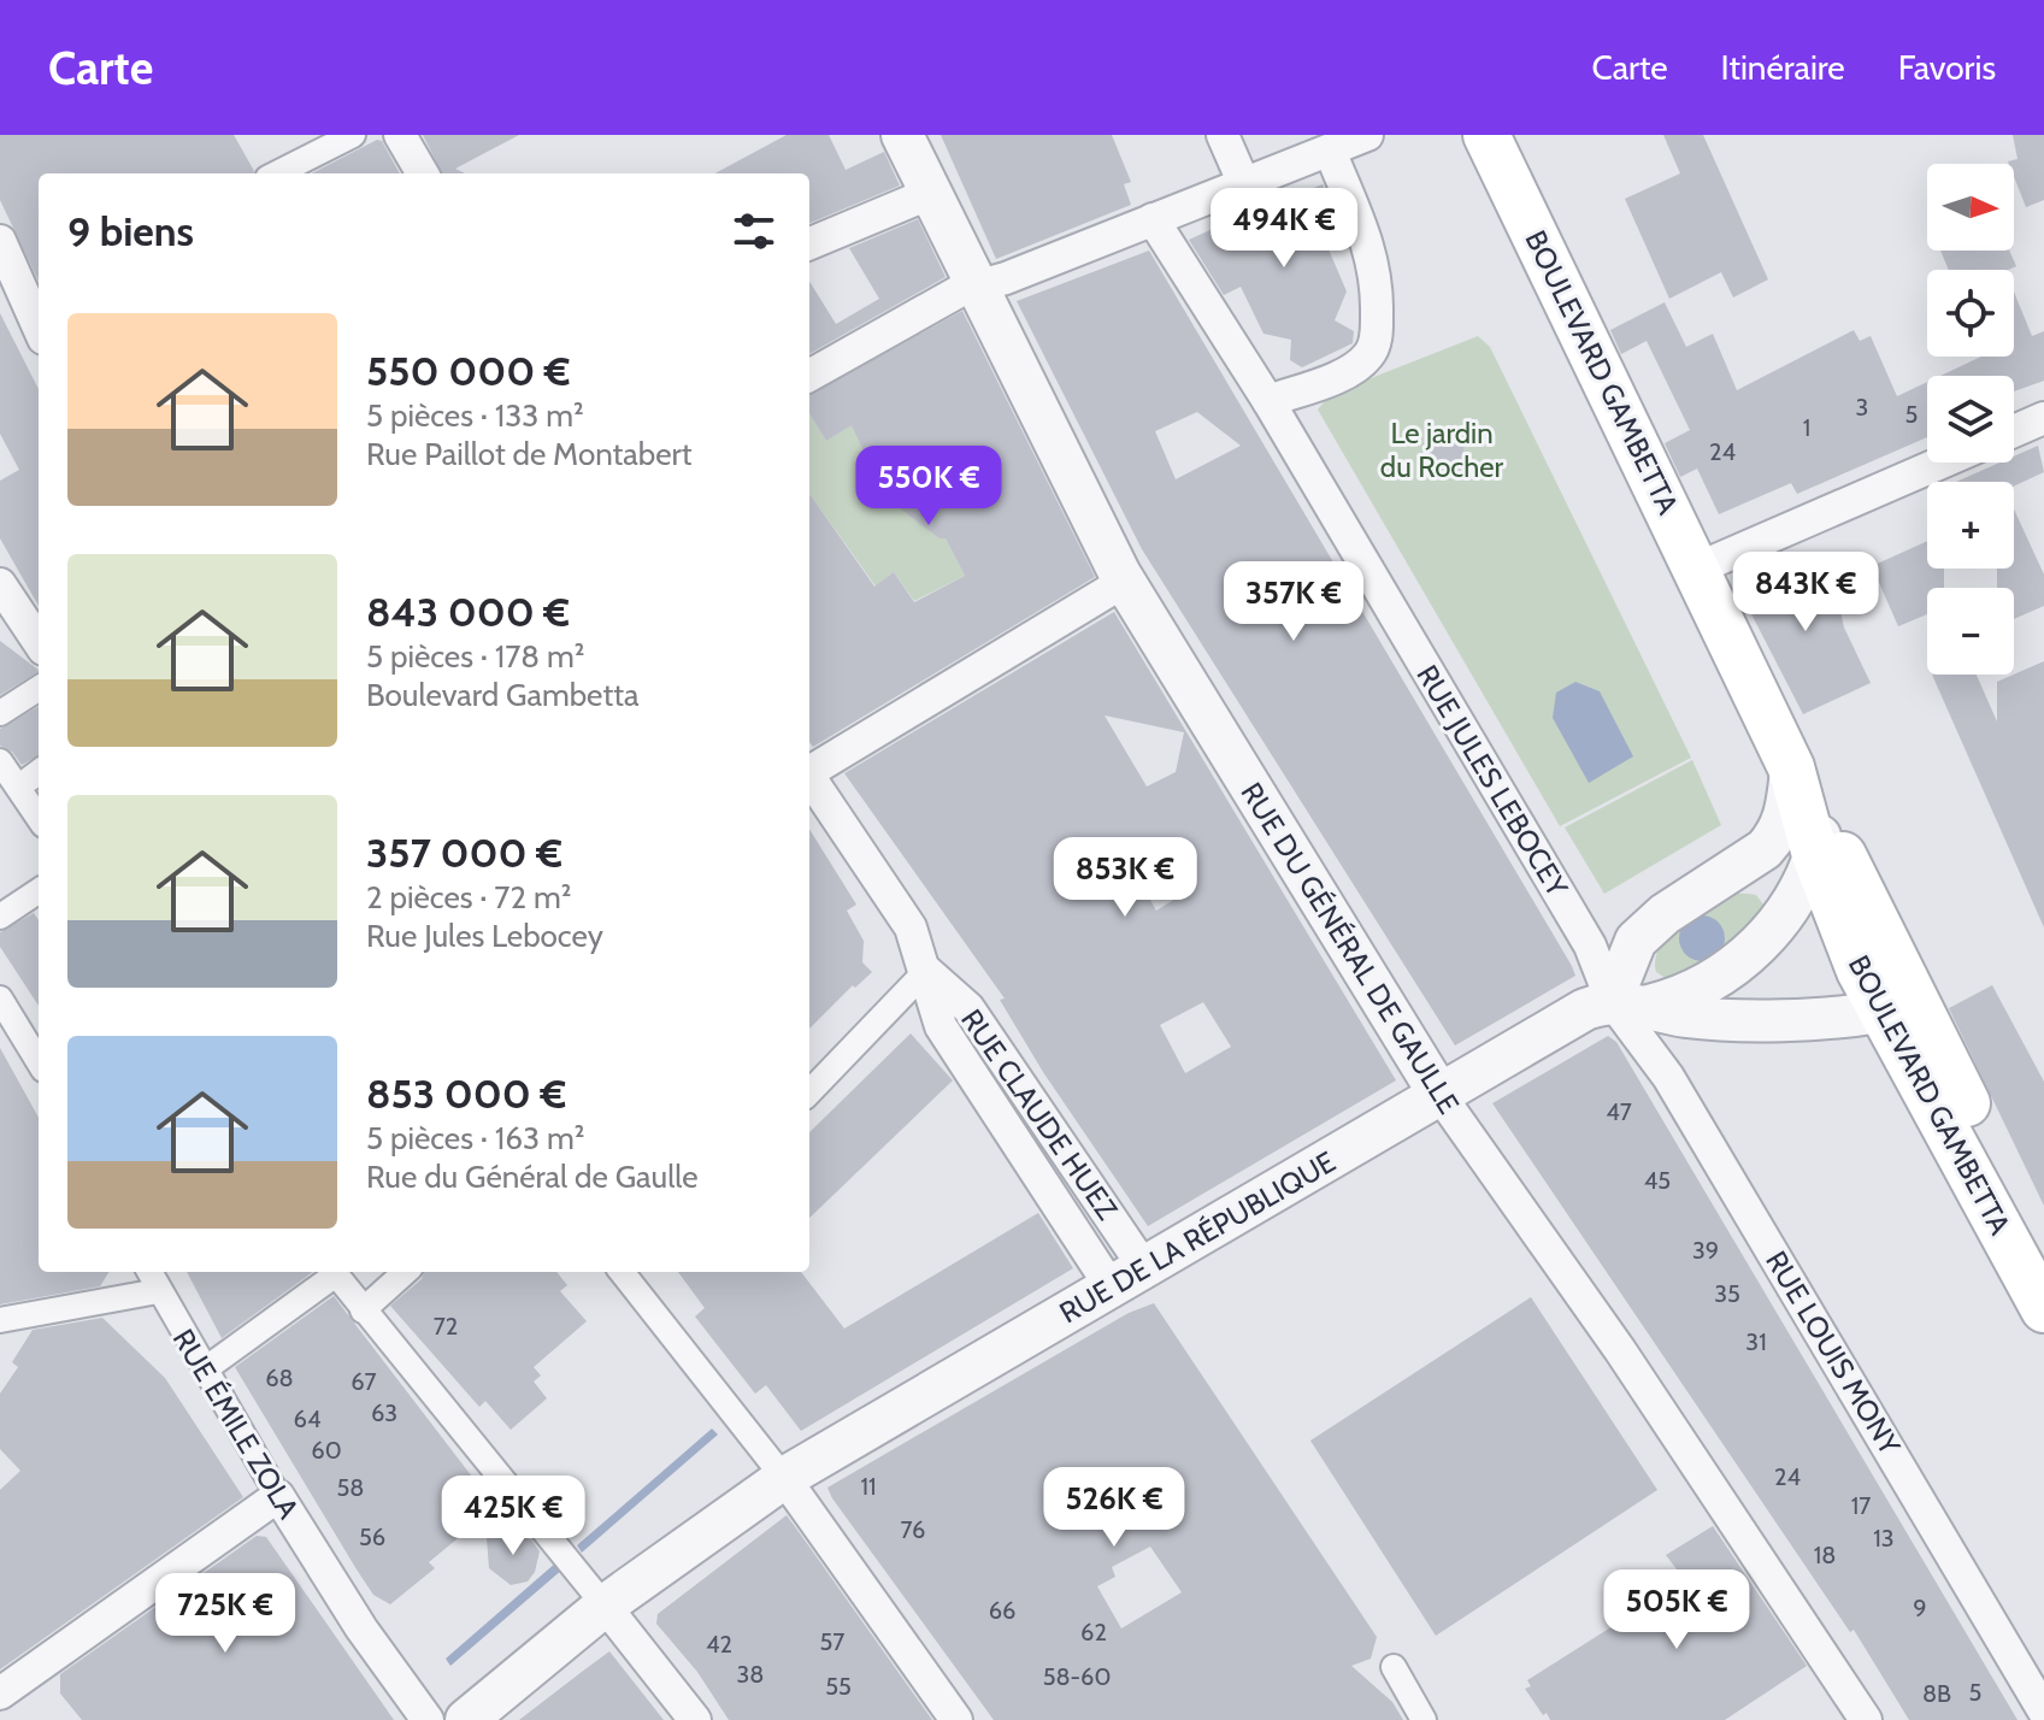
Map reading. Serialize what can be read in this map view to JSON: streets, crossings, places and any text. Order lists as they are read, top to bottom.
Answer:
{
  "streets": {
    "main road": ["BOULEVARD GAMBETTA"],
    "street": [
      "RUE JULES LEBOCEY",
      "RUE DU GÉNÉRAL DE GAULLE",
      "RUE CLAUDE HUEZ",
      "RUE DE LA RÉPUBLIQUE",
      "RUE LOUIS MONY",
      "RUE ÉMILE ZOLA"
    ]
  },
  "crossings": [
    ["BOULEVARD GAMBETTA", "RUE DE LA RÉPUBLIQUE"],
    ["RUE JULES LEBOCEY", "RUE DE LA RÉPUBLIQUE"],
    ["RUE JULES LEBOCEY", "RUE LOUIS MONY"],
    ["RUE DU GÉNÉRAL DE GAULLE", "RUE DE LA RÉPUBLIQUE"],
    ["RUE CLAUDE HUEZ", "RUE DE LA RÉPUBLIQUE"],
    ["RUE DE LA RÉPUBLIQUE", "RUE LOUIS MONY"]
  ],
  "parks": ["Le jardin du Rocher"],
  "house_numbers": [
    "3",
    "5",
    "1",
    "24",
    "47",
    "45",
    "39",
    "35",
    "72",
    "31",
    "68",
    "67",
    "63",
    "64",
    "60",
    "24",
    "11",
    "58",
    "17",
    "76",
    "56",
    "13",
    "18",
    "9",
    "66",
    "62",
    "57",
    "42",
    "38",
    "58-60",
    "55",
    "5",
    "8B"
  ],
  "north": "right",
  "page": {
    "header": "Carte",
    "nav": ["Carte", "Itinéraire", "Favoris"],
    "map_buttons": ["+", "−"],
    "heading": "9 biens",
    "price": [
      "494K €",
      "550K €",
      "843K €",
      "357K €",
      "853K €",
      "526K €",
      "425K €",
      "505K €",
      "725K €"
    ],
    "list": [
      {
        "name": "550 000 €",
        "note": "5 pièces · 133 m² · Rue Paillot de Montabert"
      },
      {
        "name": "843 000 €",
        "note": "5 pièces · 178 m² · Boulevard Gambetta"
      },
      {
        "name": "357 000 €",
        "note": "2 pièces · 72 m² · Rue Jules Lebocey"
      },
      {
        "name": "853 000 €",
        "note": "5 pièces · 163 m² · Rue du Général de Gaulle"
      }
    ]
  }
}
